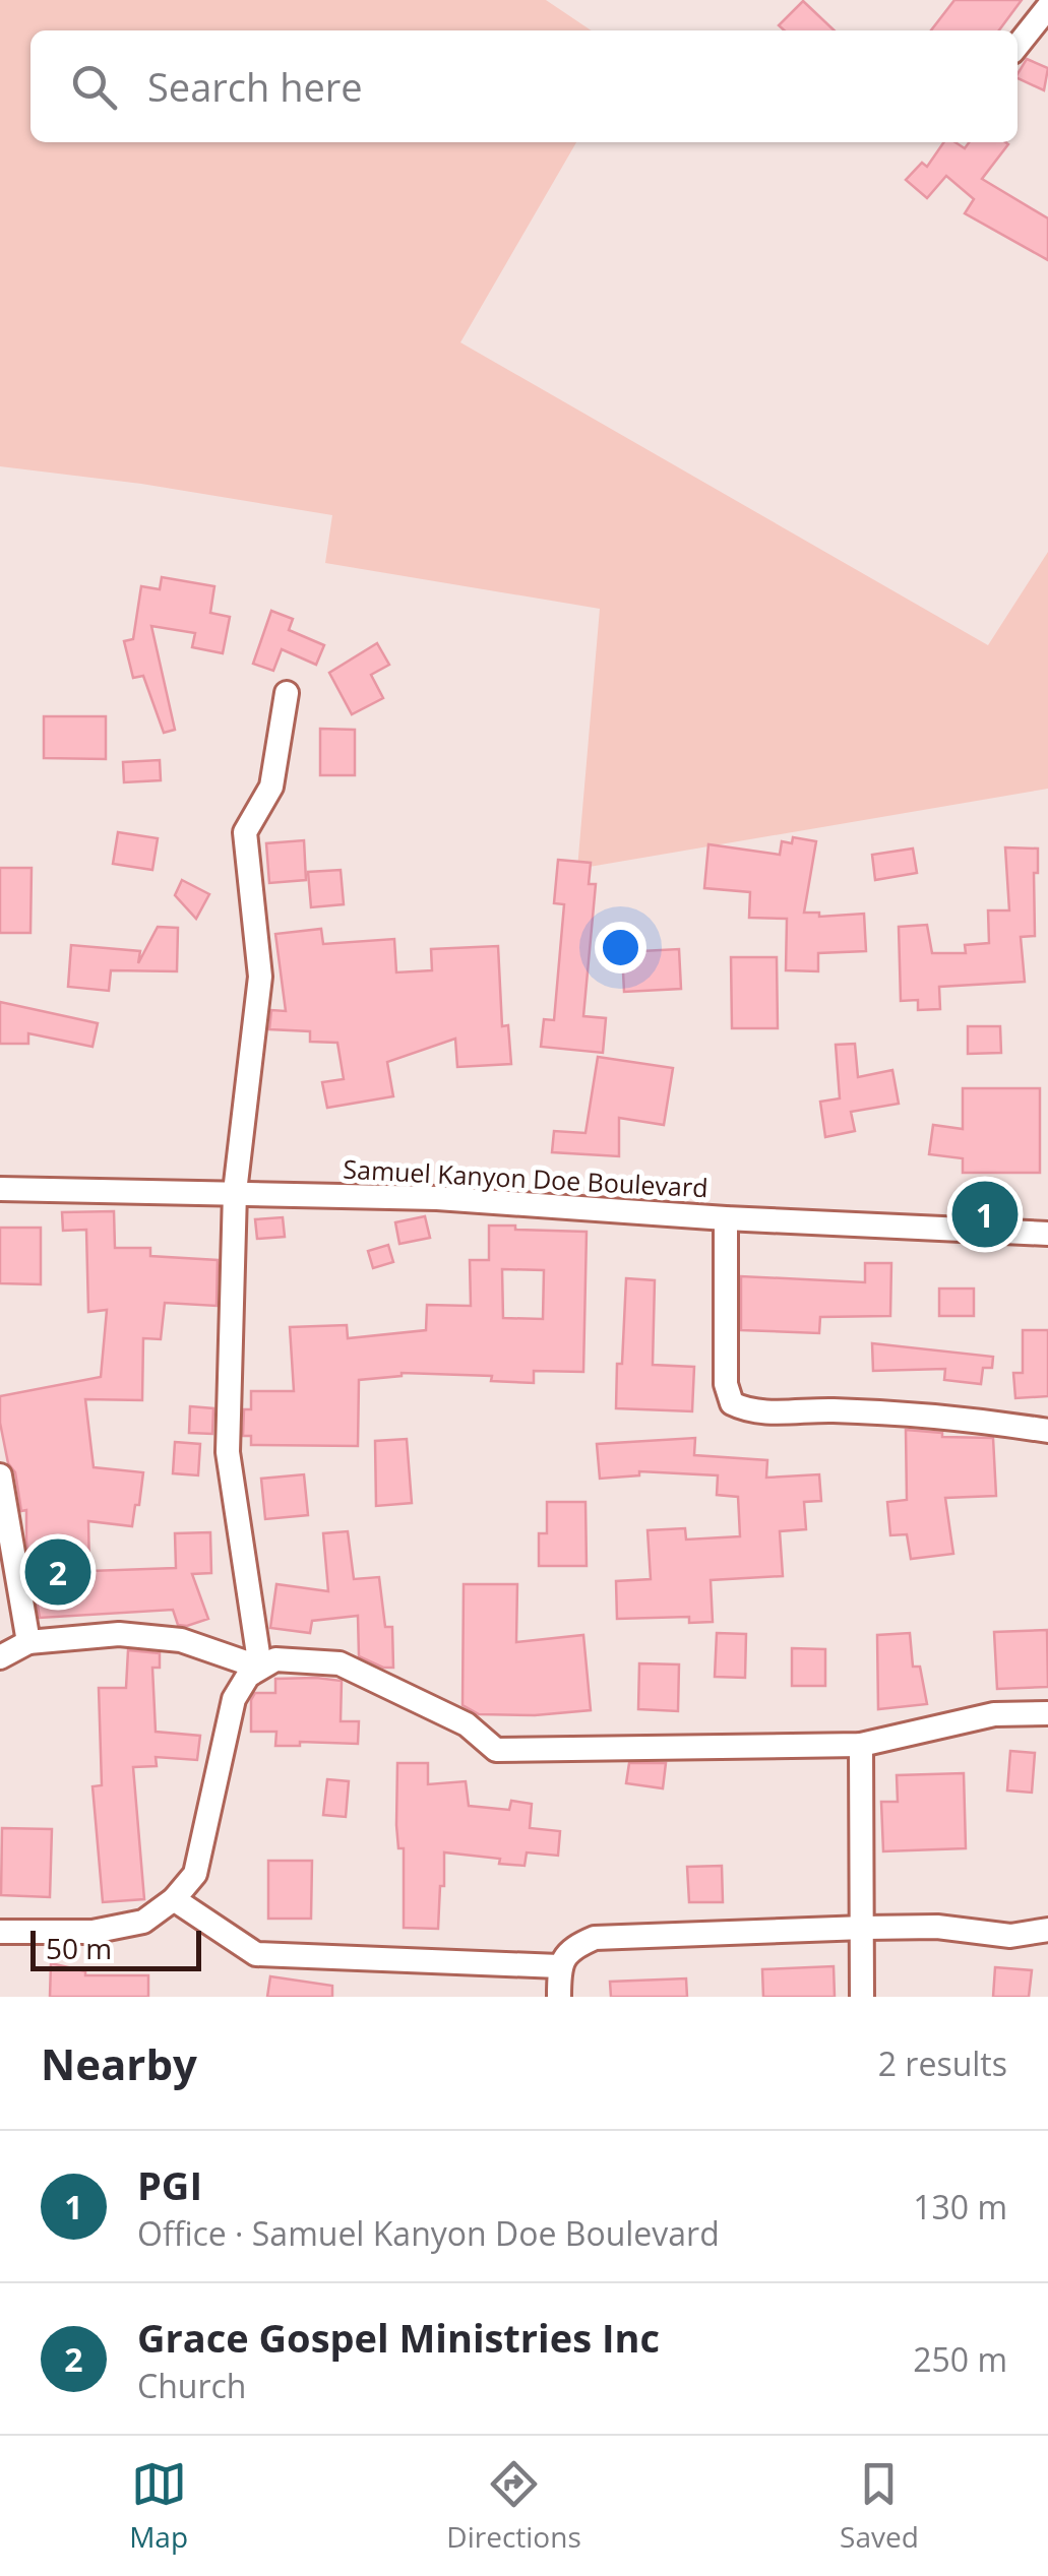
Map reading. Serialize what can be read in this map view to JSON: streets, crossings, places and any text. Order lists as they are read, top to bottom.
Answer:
{
  "streets": {
    "street": ["Samuel Kanyon Doe Boulevard"]
  },
  "scale_bar": "50 m",
  "page": {
    "search": "Search here",
    "pins": ["1", "2"],
    "scale": "50 m",
    "heading": ["Nearby", "2 results"],
    "list": [
      {
        "mark": "1",
        "name": "PGI",
        "note": "Office · Samuel Kanyon Doe Boulevard",
        "value": "130 m"
      },
      {
        "mark": "2",
        "name": "Grace Gospel Ministries Inc",
        "note": "Church",
        "value": "250 m"
      }
    ],
    "nav": ["Map", "Directions", "Saved"]
  }
}
